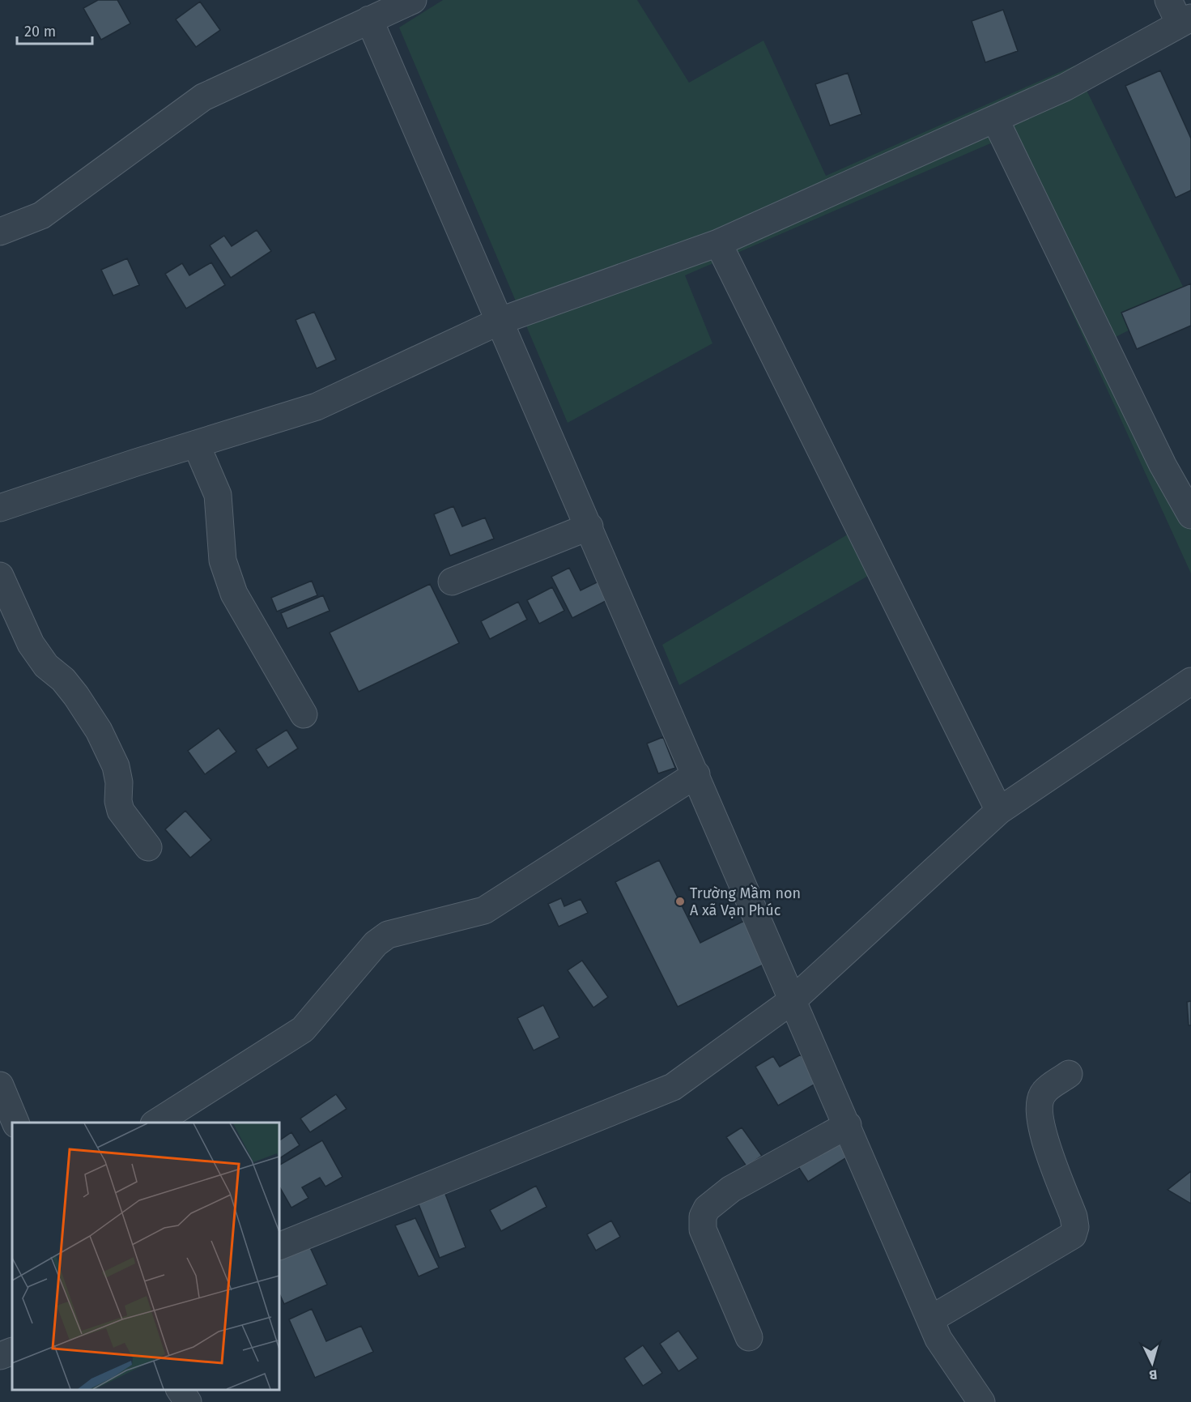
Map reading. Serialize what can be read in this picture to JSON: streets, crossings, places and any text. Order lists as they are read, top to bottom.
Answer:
{
  "places": ["Trường Mầm non A xã Vạn Phúc"],
  "scale_bar": "20 m",
  "north": "bottom"
}
